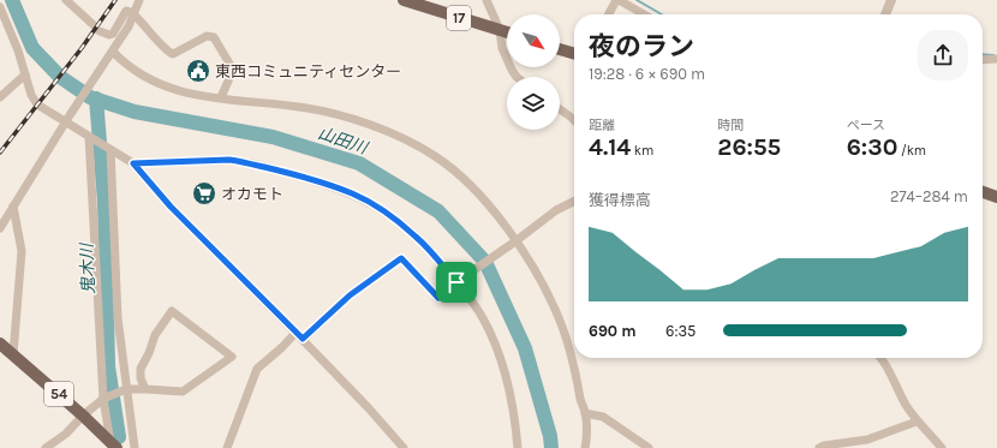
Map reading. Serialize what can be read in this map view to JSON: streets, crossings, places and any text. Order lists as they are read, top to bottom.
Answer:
{
  "streets": {
    "main road": ["17", "54"]
  },
  "water": ["山田川", "鬼木川"],
  "places": {
    "public building": ["東西コミュニティセンター"],
    "supermarket": ["オカモト"]
  },
  "north": "bottom right",
  "page": {
    "heading": ["夜のラン", "19:28 · 6 × 690 m"],
    "stats": [
      ["距離", "4.14 km"],
      ["時間", "26:55"],
      ["ペース", "6:30 /km"]
    ],
    "chart": ["獲得標高", "274–284 m"],
    "list": [
      {
        "name": "690 m",
        "note": "6:35"
      }
    ]
  }
}
